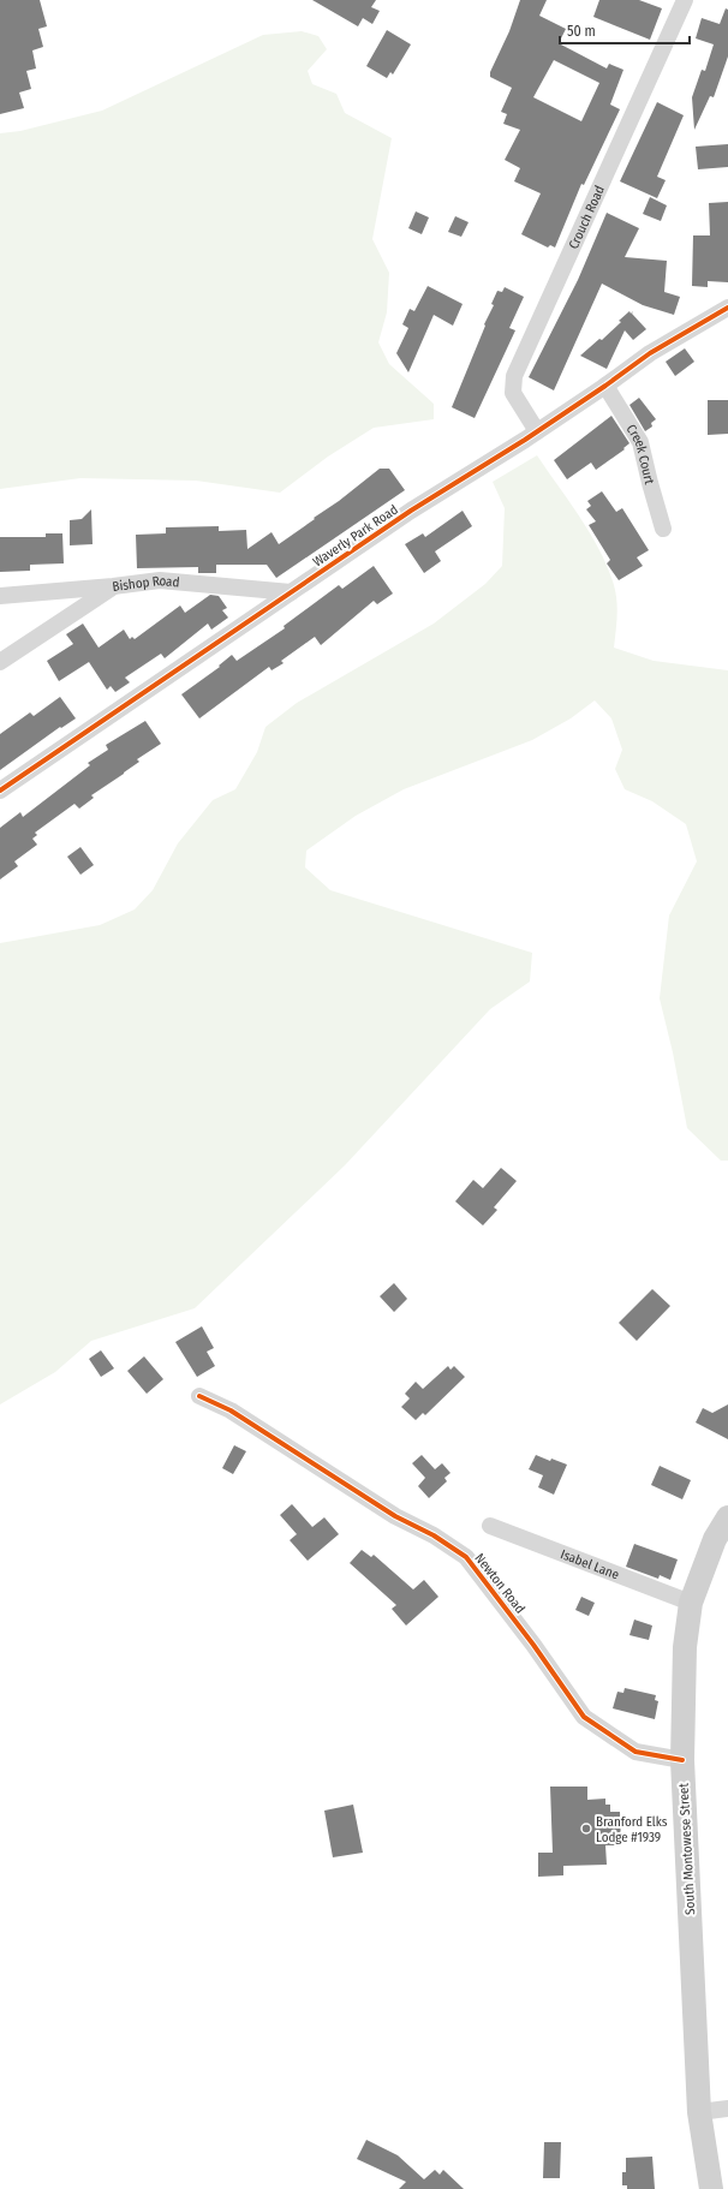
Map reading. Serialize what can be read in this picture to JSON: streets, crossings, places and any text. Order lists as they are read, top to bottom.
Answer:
{
  "streets": {
    "main road": ["South Montowese Street"],
    "street": [
      "Crouch Road",
      "Creek Court",
      "Waverly Park Road",
      "Bishop Road",
      "Isabel Lane",
      "Newton Road"
    ]
  },
  "crossings": [
    ["Crouch Road", "Waverly Park Road"],
    ["Creek Court", "Waverly Park Road"],
    ["Waverly Park Road", "Bishop Road"],
    ["Isabel Lane", "South Montowese Street"],
    ["Newton Road", "South Montowese Street"]
  ],
  "places": ["Branford Elks Lodge #1939"],
  "scale_bar": "50 m"
}
